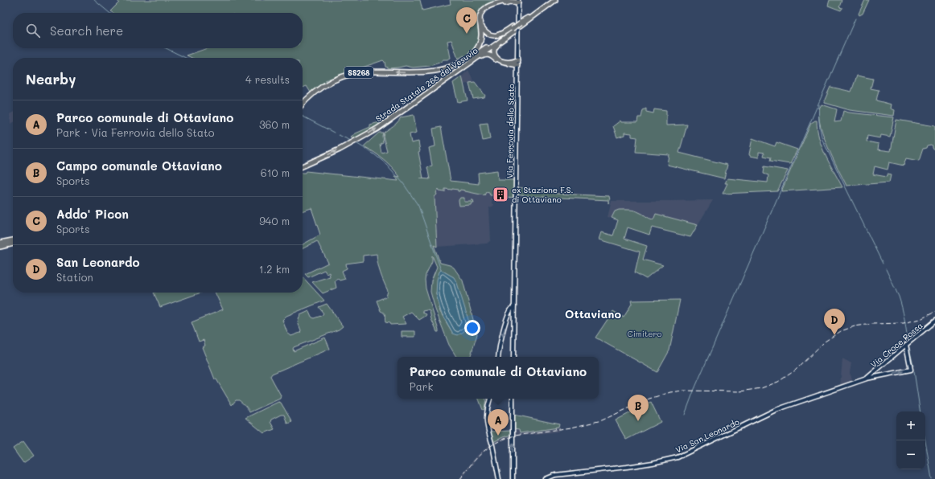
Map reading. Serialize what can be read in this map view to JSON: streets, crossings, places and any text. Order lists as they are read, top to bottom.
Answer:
{
  "streets": {
    "highway": ["SS268", "Strada Statale 268 del Vesuvio"],
    "main road": ["Via Ferrovia dello Stato", "Via Croce Rossa", "Via San Leonardo"]
  },
  "crossings": [
    ["Via Croce Rossa", "Via San Leonardo"]
  ],
  "districts": ["Ottaviano"],
  "parks": ["Cimitero"],
  "places": {
    "building": ["ex Stazione F.S. di Ottaviano"]
  },
  "page": {
    "pins": [
      "C",
      "D",
      "B",
      "A"
    ],
    "search": "Search here",
    "heading": ["Nearby", "4 results"],
    "list": [
      {
        "mark": "A",
        "name": "Parco comunale di Ottaviano",
        "note": "Park · Via Ferrovia dello Stato",
        "value": "360 m"
      },
      {
        "mark": "B",
        "name": "Campo comunale Ottaviano",
        "note": "Sports",
        "value": "610 m"
      },
      {
        "mark": "C",
        "name": "Addo' Picon",
        "note": "Sports",
        "value": "940 m"
      },
      {
        "mark": "D",
        "name": "San Leonardo",
        "note": "Station",
        "value": "1.2 km"
      }
    ],
    "popup": ["Parco comunale di Ottaviano", "Park"],
    "map_buttons": ["+", "−"]
  }
}
